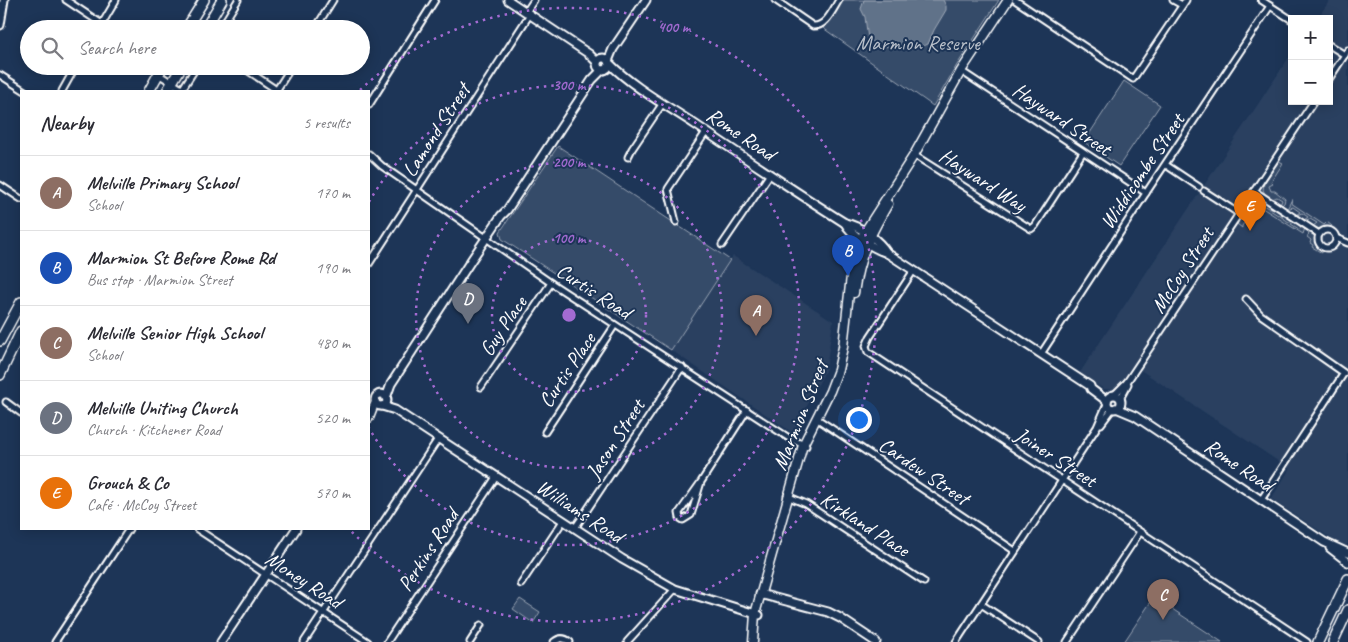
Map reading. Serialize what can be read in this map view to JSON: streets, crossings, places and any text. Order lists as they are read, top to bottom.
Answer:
{
  "streets": {
    "main road": ["Marmion Street"],
    "street": [
      "Hayward Street",
      "Lamond Street",
      "Rome Road",
      "Widdicombe Street",
      "Hayward Way",
      "McCoy Street",
      "Curtis Road",
      "Guy Place",
      "Curtis Place",
      "Jason Street",
      "Joiner Street",
      "Cardew Street",
      "Williams Road",
      "Kirkland Place",
      "Perkins Road",
      "Money Road"
    ]
  },
  "crossings": [
    ["Hayward Street", "Widdicombe Street"],
    ["Hayward Street", "Hayward Way"],
    ["Hayward Street", "Marmion Street"],
    ["Lamond Street", "Rome Road"],
    ["Lamond Street", "Curtis Road"],
    ["Rome Road", "Widdicombe Street"],
    ["Rome Road", "McCoy Street"],
    ["Rome Road", "Marmion Street"],
    ["Rome Road", "Joiner Street"],
    ["Hayward Way", "Marmion Street"],
    ["McCoy Street", "Joiner Street"],
    ["McCoy Street", "Cardew Street"],
    ["Curtis Road", "Guy Place"],
    ["Curtis Road", "Curtis Place"],
    ["Curtis Road", "Marmion Street"],
    ["Curtis Road", "Jason Street"],
    ["Marmion Street", "Cardew Street"],
    ["Marmion Street", "Williams Road"],
    ["Marmion Street", "Kirkland Place"],
    ["Jason Street", "Williams Road"],
    ["Williams Road", "Perkins Road"]
  ],
  "parks": ["Marmion Reserve"],
  "page": {
    "map_buttons": ["+", "−"],
    "search": "Search here",
    "heading": ["Nearby", "5 results"],
    "list": [
      {
        "mark": "A",
        "name": "Melville Primary School",
        "note": "School",
        "value": "170 m"
      },
      {
        "mark": "B",
        "name": "Marmion St Before Rome Rd",
        "note": "Bus stop · Marmion Street",
        "value": "190 m"
      },
      {
        "mark": "C",
        "name": "Melville Senior High School",
        "note": "School",
        "value": "480 m"
      },
      {
        "mark": "D",
        "name": "Melville Uniting Church",
        "note": "Church · Kitchener Road",
        "value": "520 m"
      },
      {
        "mark": "E",
        "name": "Grouch & Co",
        "note": "Café · McCoy Street",
        "value": "570 m"
      }
    ],
    "pins": [
      "E",
      "B",
      "D",
      "A",
      "C"
    ]
  },
  "rings": [
    "400 m",
    "300 m",
    "200 m",
    "100 m"
  ]
}
